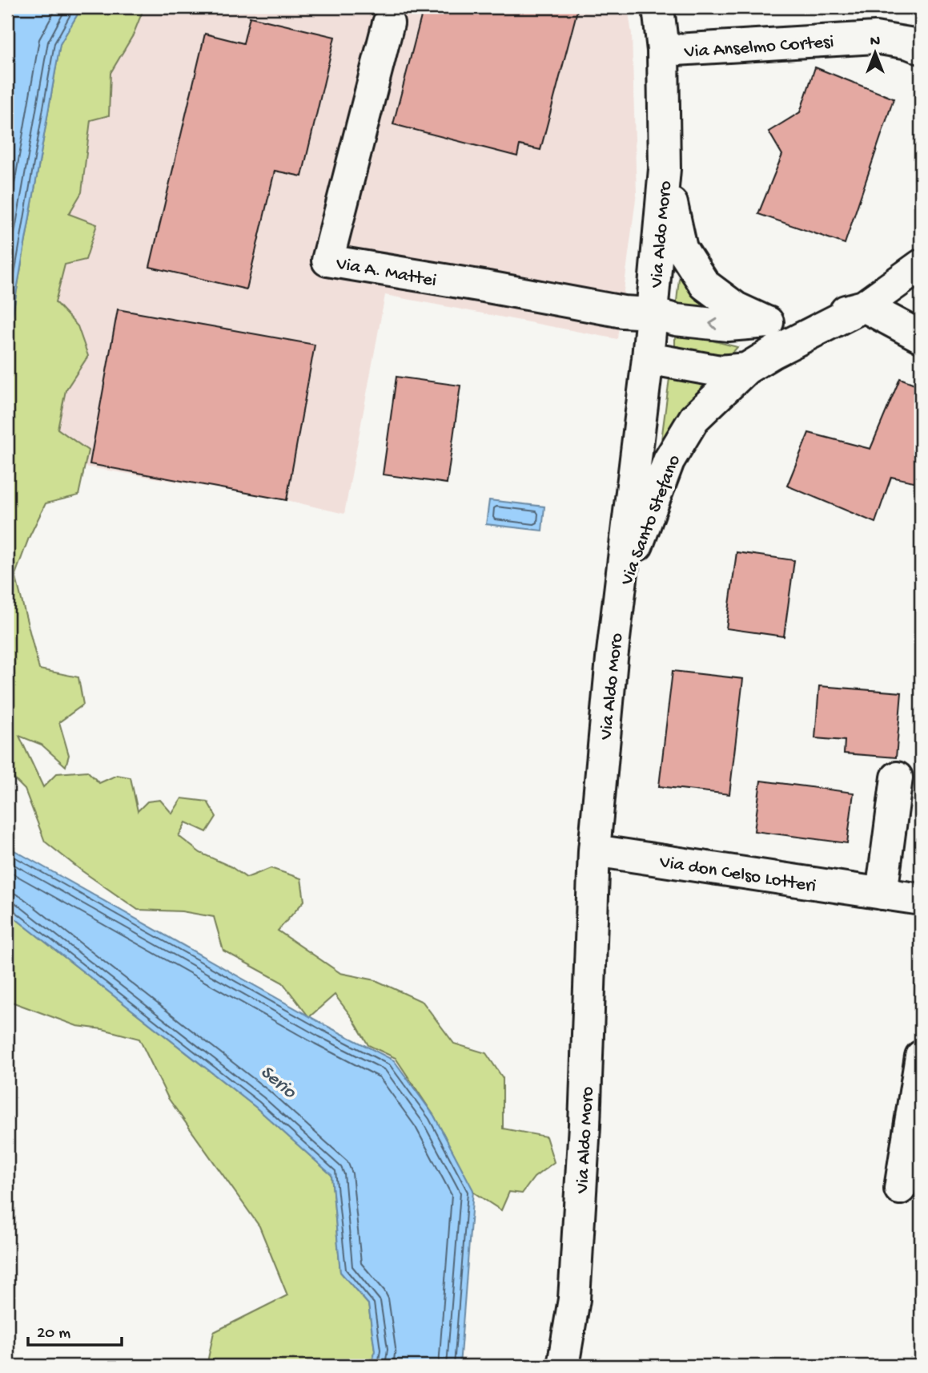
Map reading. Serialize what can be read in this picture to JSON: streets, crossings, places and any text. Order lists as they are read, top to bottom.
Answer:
{
  "streets": {
    "street": [
      "Via Anselmo Cortesi",
      "Via Aldo Moro",
      "Via A. Mattei",
      "Via Santo Stefano",
      "Via don Celso Lotteri"
    ]
  },
  "crossings": [
    ["Via Anselmo Cortesi", "Via Aldo Moro"],
    ["Via Aldo Moro", "Via A. Mattei"],
    ["Via Aldo Moro", "Via Santo Stefano"],
    ["Via Aldo Moro", "Via don Celso Lotteri"],
    ["Via A. Mattei", "Via Santo Stefano"]
  ],
  "water": ["Serio"],
  "scale_bar": "20 m",
  "north": "top"
}
